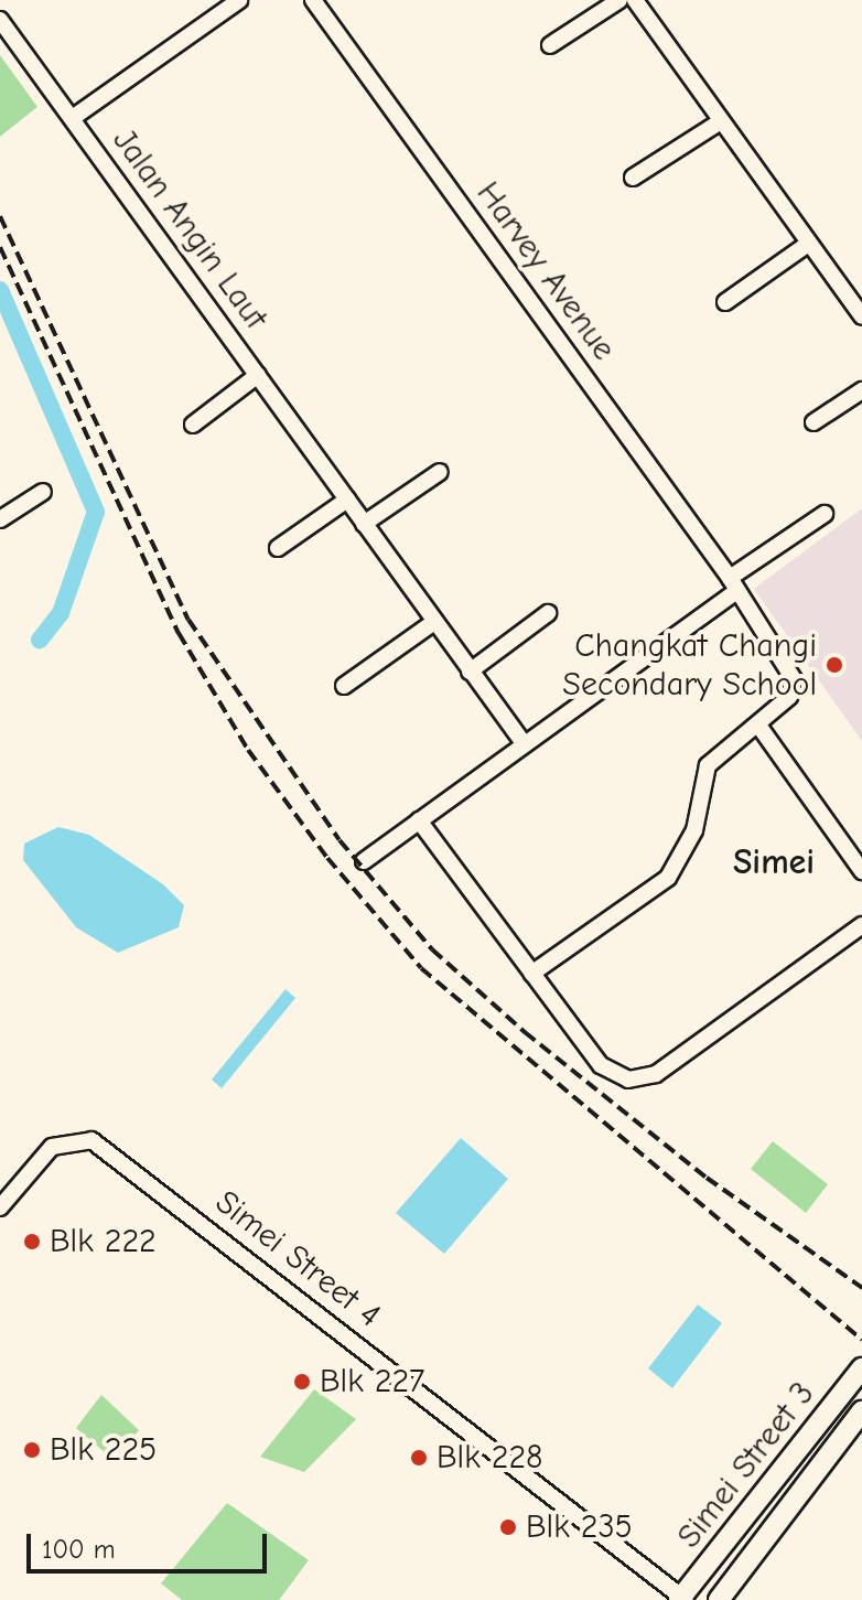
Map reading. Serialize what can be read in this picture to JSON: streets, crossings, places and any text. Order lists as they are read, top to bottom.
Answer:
{
  "streets": {
    "main road": ["Simei Street 3"],
    "street": ["Jalan Angin Laut", "Harvey Avenue", "Simei Street 4"]
  },
  "crossings": [
    ["Simei Street 4", "Simei Street 3"]
  ],
  "districts": ["Simei"],
  "places": [
    "Changkat Changi Secondary School",
    "Blk 222",
    "Blk 227",
    "Blk 225",
    "Blk 228",
    "Blk 235"
  ],
  "scale_bar": "100 m"
}
